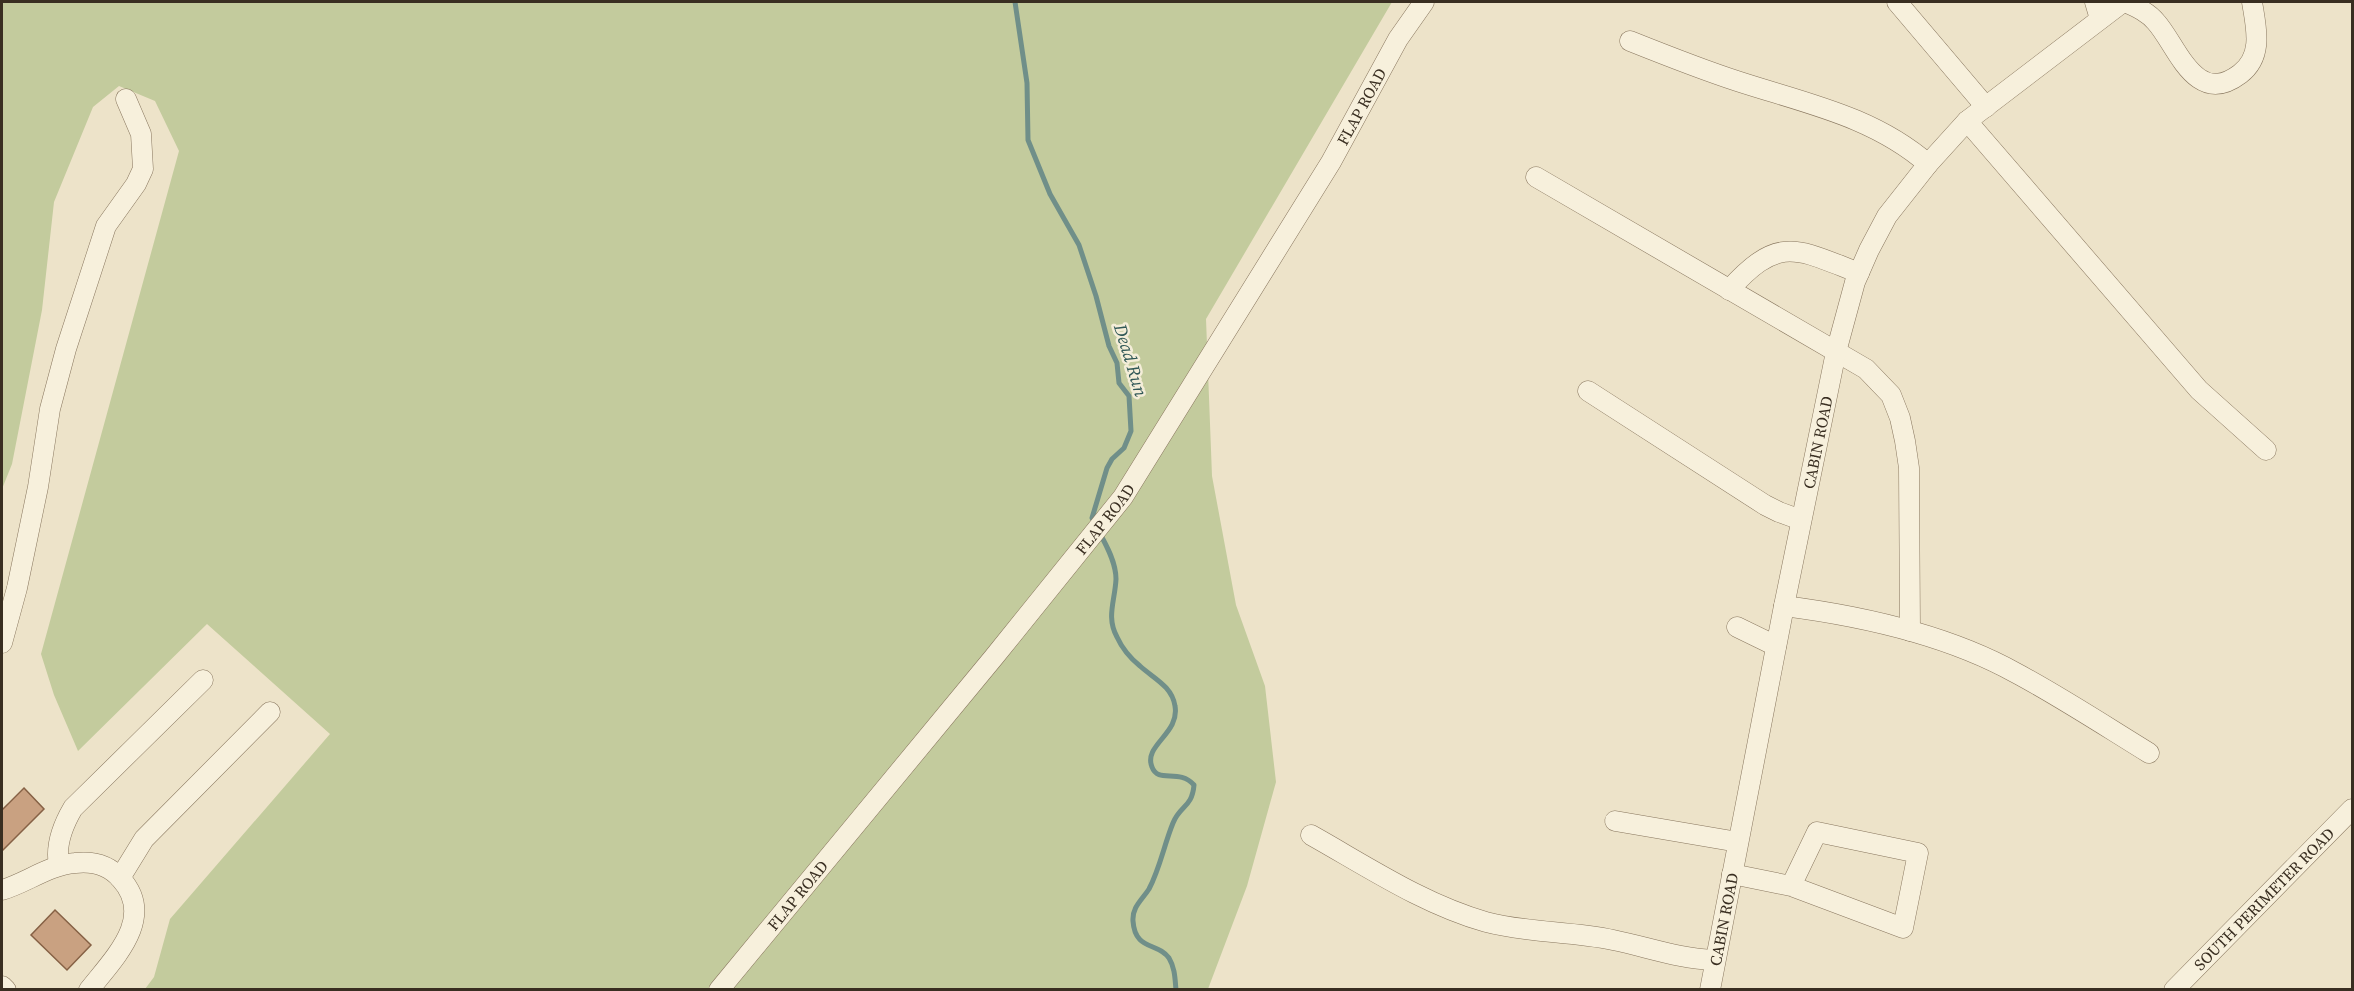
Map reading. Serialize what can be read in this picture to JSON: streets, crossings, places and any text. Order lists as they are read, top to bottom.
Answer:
{
  "streets": {
    "lane": ["FLAP ROAD", "CABIN ROAD", "SOUTH PERIMETER ROAD"]
  },
  "water": ["Dead Run"]
}
